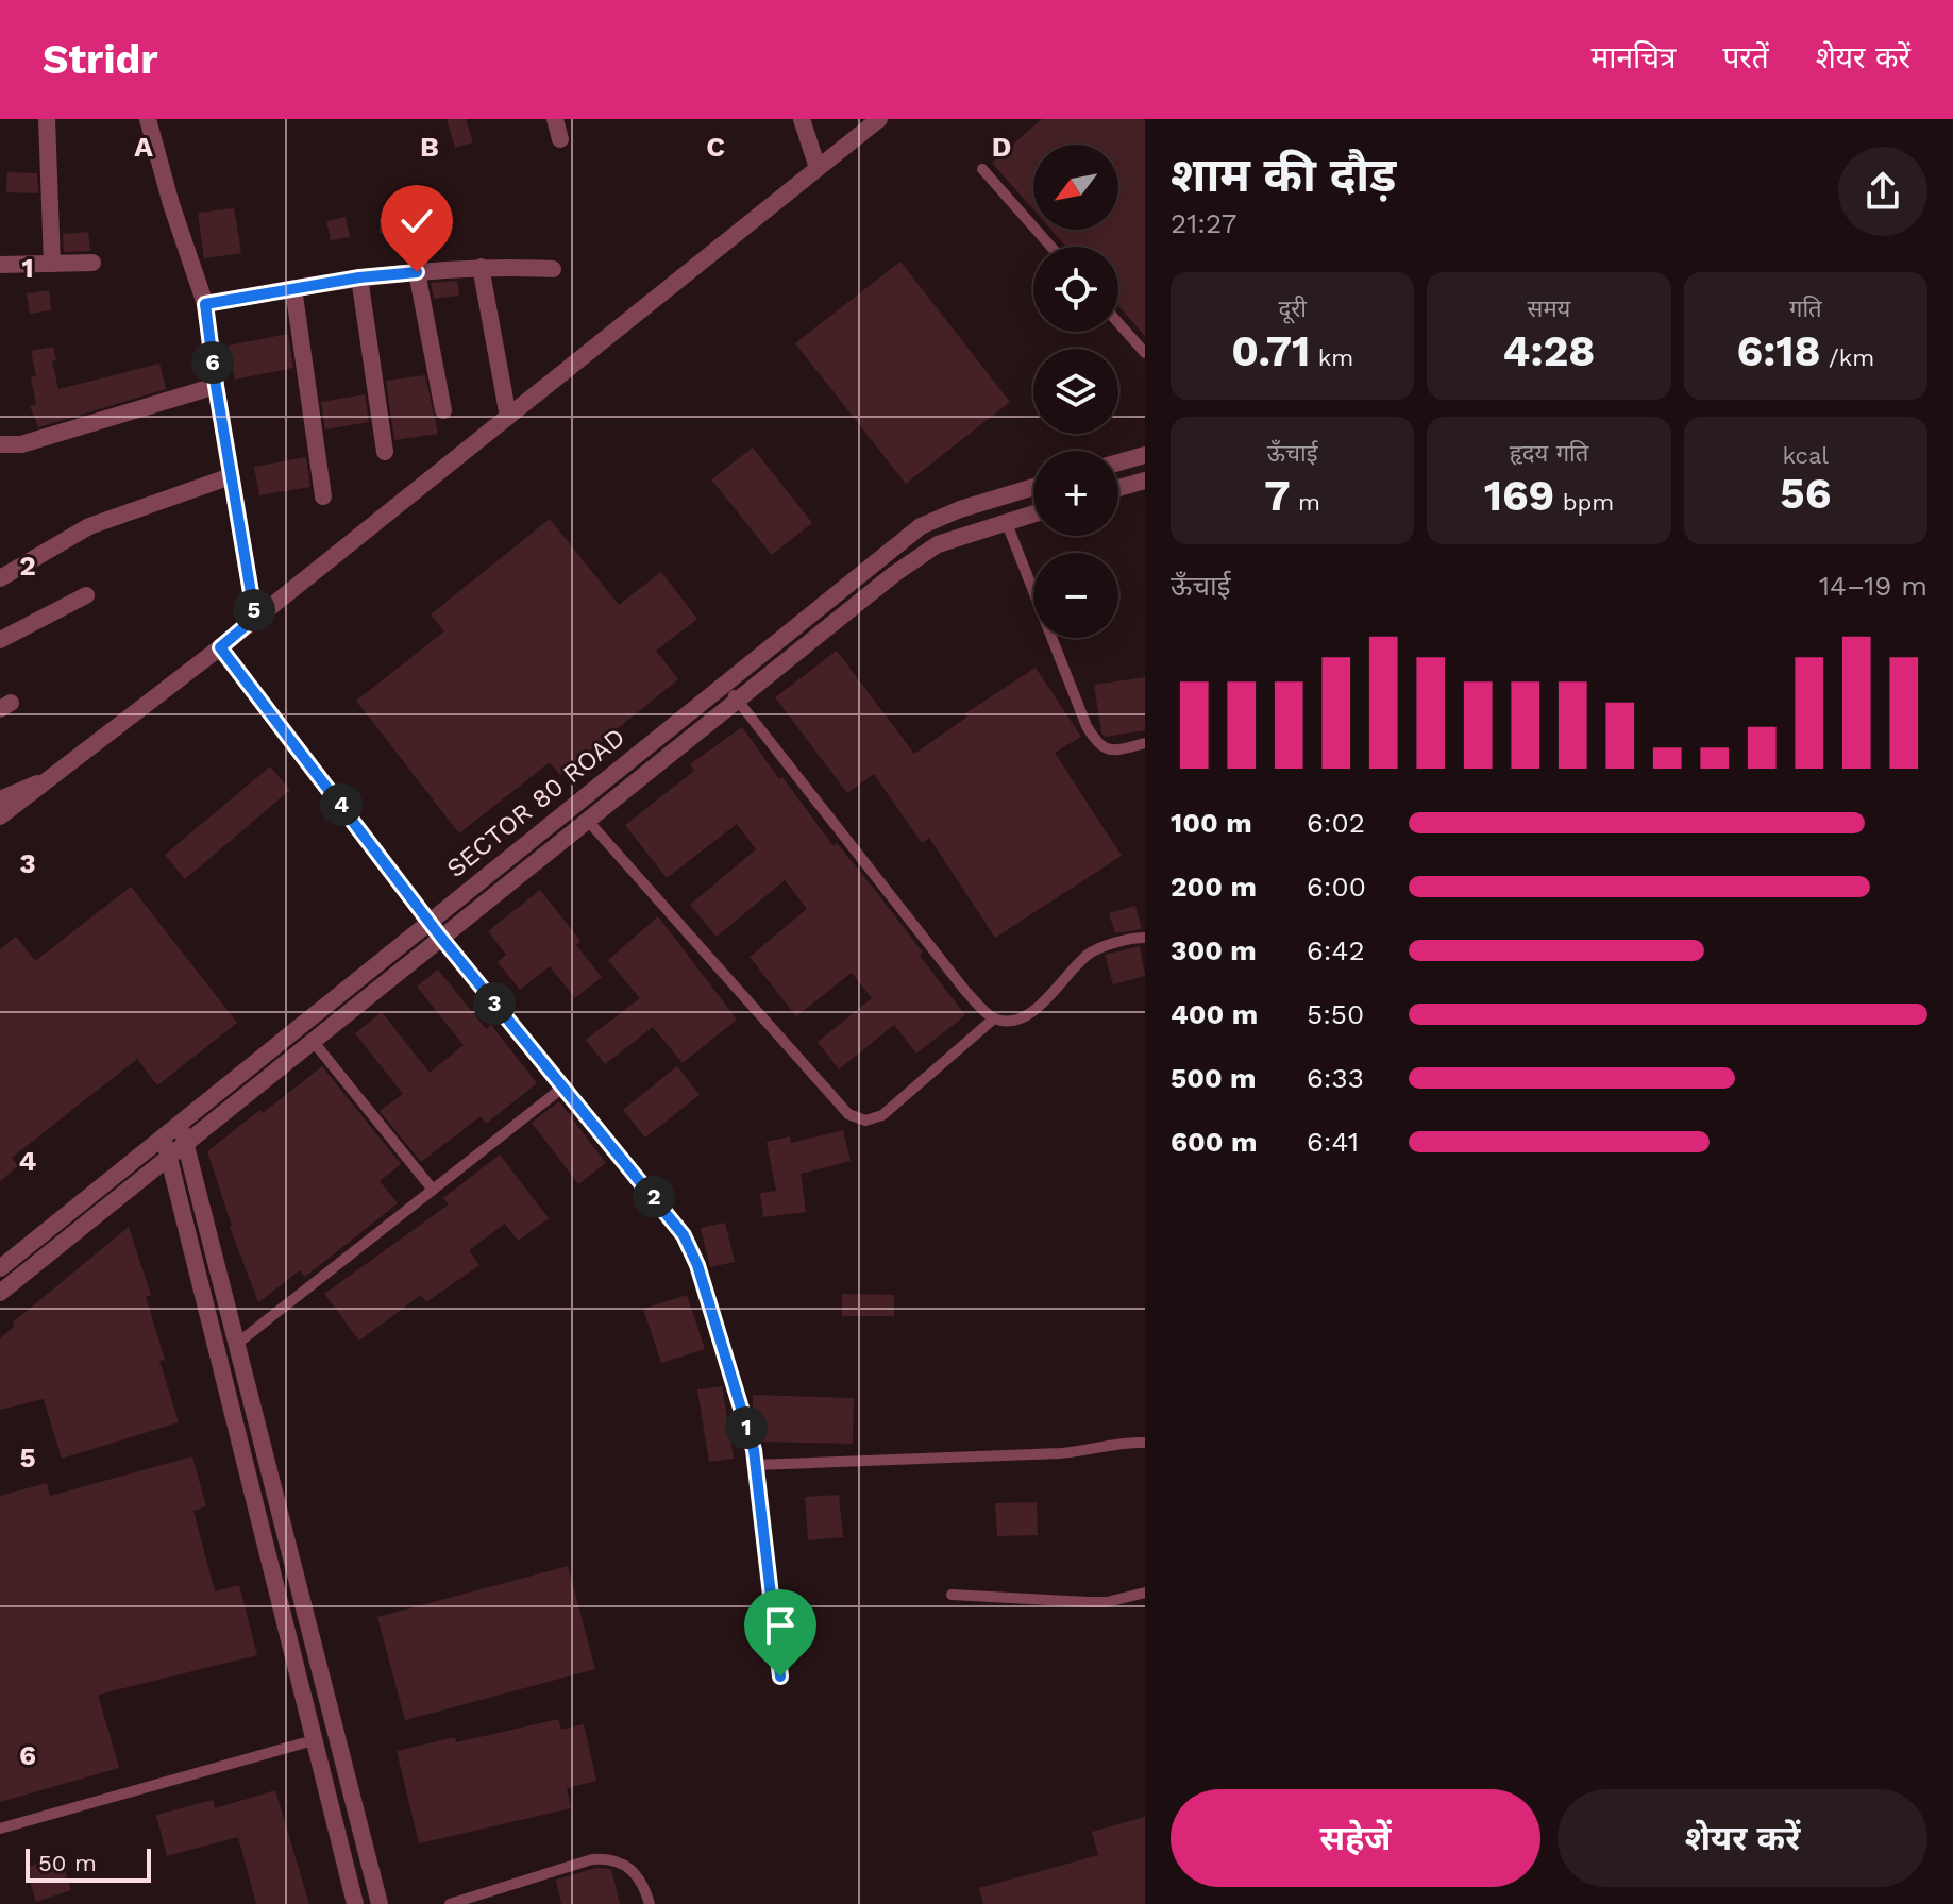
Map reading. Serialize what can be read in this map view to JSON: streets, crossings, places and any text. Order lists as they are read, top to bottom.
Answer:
{
  "streets": {
    "street": ["SECTOR 80 ROAD"]
  },
  "scale_bar": "50 m",
  "north": "bottom left",
  "page": {
    "header": "Stridr",
    "nav": ["मानचित्र", "परतें", "शेयर करें"],
    "heading": ["शाम की दौड़", "21:27"],
    "map_buttons": ["+", "−"],
    "stats": [
      ["दूरी", "0.71 km"],
      ["समय", "4:28"],
      ["गति", "6:18 /km"],
      ["ऊँचाई", "7 m"],
      ["हृदय गति", "169 bpm"],
      ["kcal", "56"]
    ],
    "pins": [
      "6",
      "5",
      "4",
      "3",
      "2",
      "1"
    ],
    "chart": ["ऊँचाई", "14–19 m"],
    "list": [
      {
        "name": "100 m",
        "note": "6:02"
      },
      {
        "name": "200 m",
        "note": "6:00"
      },
      {
        "name": "300 m",
        "note": "6:42"
      },
      {
        "name": "400 m",
        "note": "5:50"
      },
      {
        "name": "500 m",
        "note": "6:33"
      },
      {
        "name": "600 m",
        "note": "6:41"
      }
    ],
    "buttons": ["सहेजें", "शेयर करें"],
    "scale": "50 m"
  },
  "grid": {
    "columns": [
      "A",
      "B",
      "C",
      "D"
    ],
    "rows": [
      "1",
      "2",
      "3",
      "4",
      "5",
      "6"
    ]
  }
}
